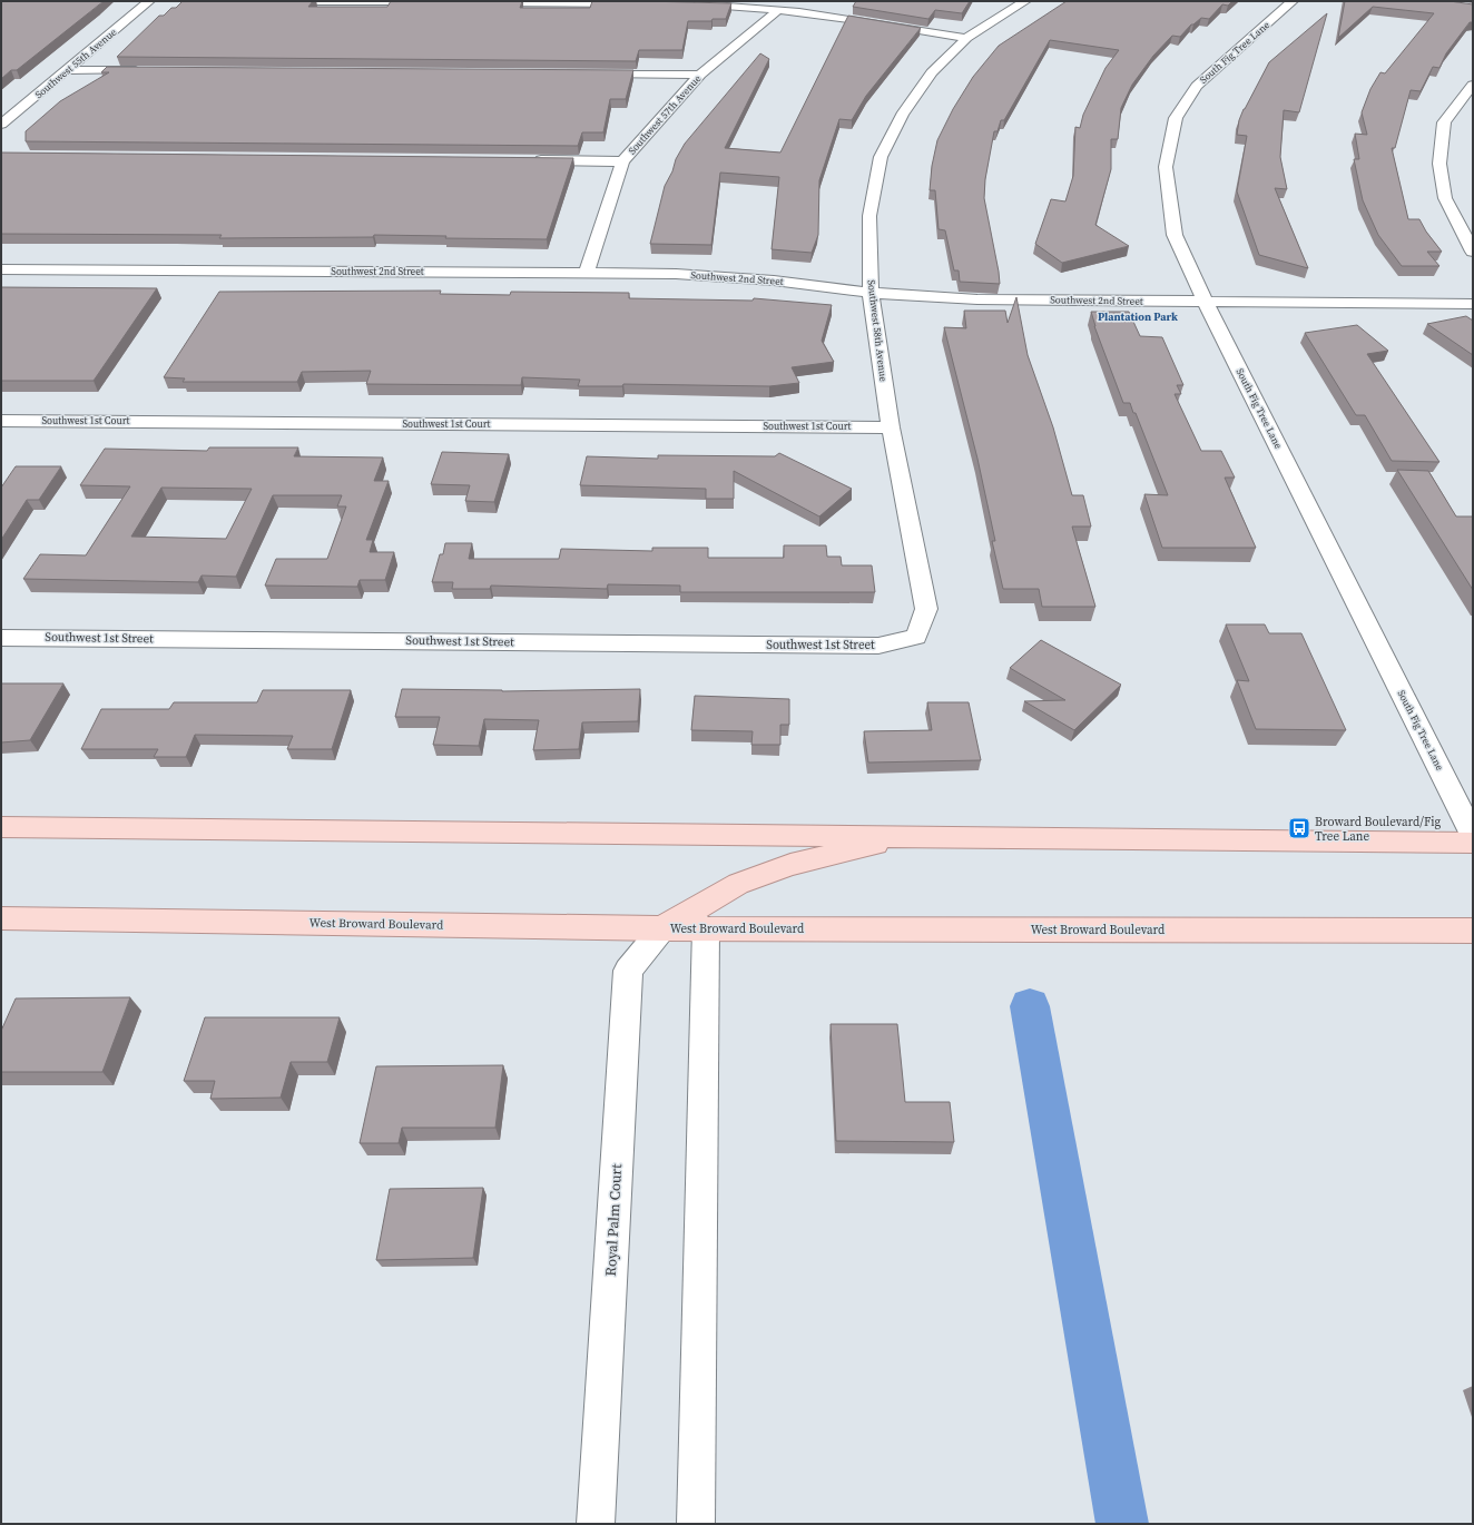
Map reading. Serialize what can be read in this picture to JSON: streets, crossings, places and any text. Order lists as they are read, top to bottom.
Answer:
{
  "streets": {
    "main road": ["West Broward Boulevard"],
    "street": [
      "South Fig Tree Lane",
      "Southwest 55th Avenue",
      "Southwest 57th Avenue",
      "Southwest 2nd Street",
      "Southwest 58th Avenue",
      "Southwest 1st Court",
      "Southwest 1st Street",
      "Royal Palm Court"
    ]
  },
  "crossings": [
    ["South Fig Tree Lane", "Southwest 2nd Street"],
    ["Southwest 57th Avenue", "Southwest 2nd Street"],
    ["Southwest 2nd Street", "Southwest 58th Avenue"],
    ["Southwest 58th Avenue", "Southwest 1st Court"],
    ["Southwest 58th Avenue", "Southwest 1st Street"],
    ["West Broward Boulevard", "Royal Palm Court"]
  ],
  "districts": ["Plantation Park"],
  "places": {
    "bus stop": ["Broward Boulevard/Fig Tree Lane"]
  }
}
